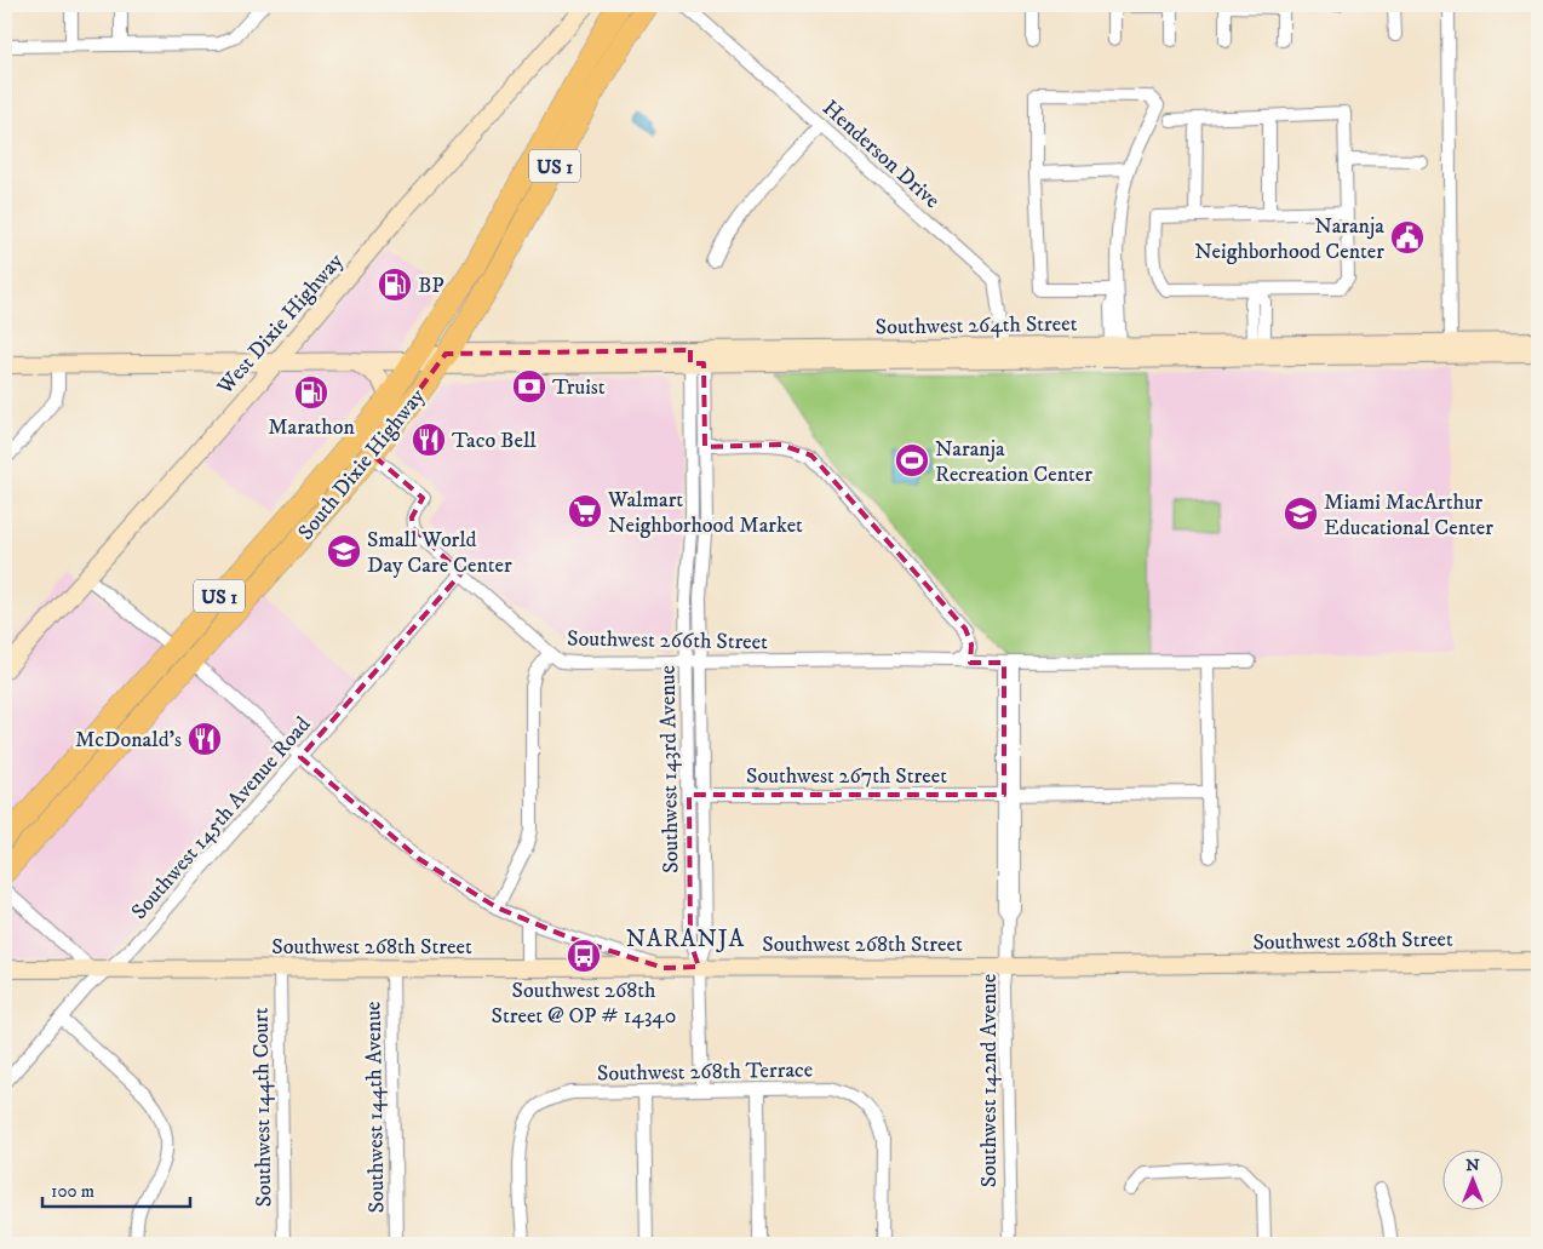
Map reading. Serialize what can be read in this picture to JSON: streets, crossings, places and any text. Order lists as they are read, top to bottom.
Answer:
{
  "streets": {
    "highway": ["US 1", "South Dixie Highway"],
    "street": [
      "Henderson Drive",
      "West Dixie Highway",
      "Southwest 264th Street",
      "Southwest 266th Street",
      "Southwest 143rd Avenue",
      "Southwest 267th Street",
      "Southwest 145th Avenue Road",
      "Southwest 268th Street",
      "Southwest 268th Terrace",
      "Southwest 142nd Avenue",
      "Southwest 144th Court",
      "Southwest 144th Avenue"
    ]
  },
  "crossings": [
    ["Henderson Drive", "Southwest 264th Street"],
    ["West Dixie Highway", "Southwest 264th Street"],
    ["Southwest 264th Street", "South Dixie Highway"],
    ["Southwest 264th Street", "Southwest 143rd Avenue"],
    ["South Dixie Highway", "Southwest 266th Street"],
    ["Southwest 266th Street", "Southwest 143rd Avenue"],
    ["Southwest 266th Street", "Southwest 145th Avenue Road"],
    ["Southwest 143rd Avenue", "Southwest 267th Street"],
    ["Southwest 143rd Avenue", "Southwest 268th Street"],
    ["Southwest 143rd Avenue", "Southwest 268th Terrace"],
    ["Southwest 267th Street", "Southwest 142nd Avenue"],
    ["Southwest 145th Avenue Road", "Southwest 268th Street"],
    ["Southwest 268th Street", "Southwest 142nd Avenue"],
    ["Southwest 268th Street", "Southwest 144th Court"],
    ["Southwest 268th Street", "Southwest 144th Avenue"]
  ],
  "districts": ["NARANJA"],
  "places": {
    "public building": ["Naranja Neighborhood Center"],
    "fuel station": ["BP", "Marathon"],
    "bank": ["Truist"],
    "restaurant": ["Taco Bell", "McDonald's"],
    "sports": ["Naranja Recreation Center"],
    "supermarket": ["Walmart Neighborhood Market"],
    "school or university": ["Miami MacArthur Educational Center", "Small World Day Care Center"],
    "bus stop": ["Southwest 268th Street @ OP # 14340"]
  },
  "scale_bar": "100 m",
  "north": "top"
}
